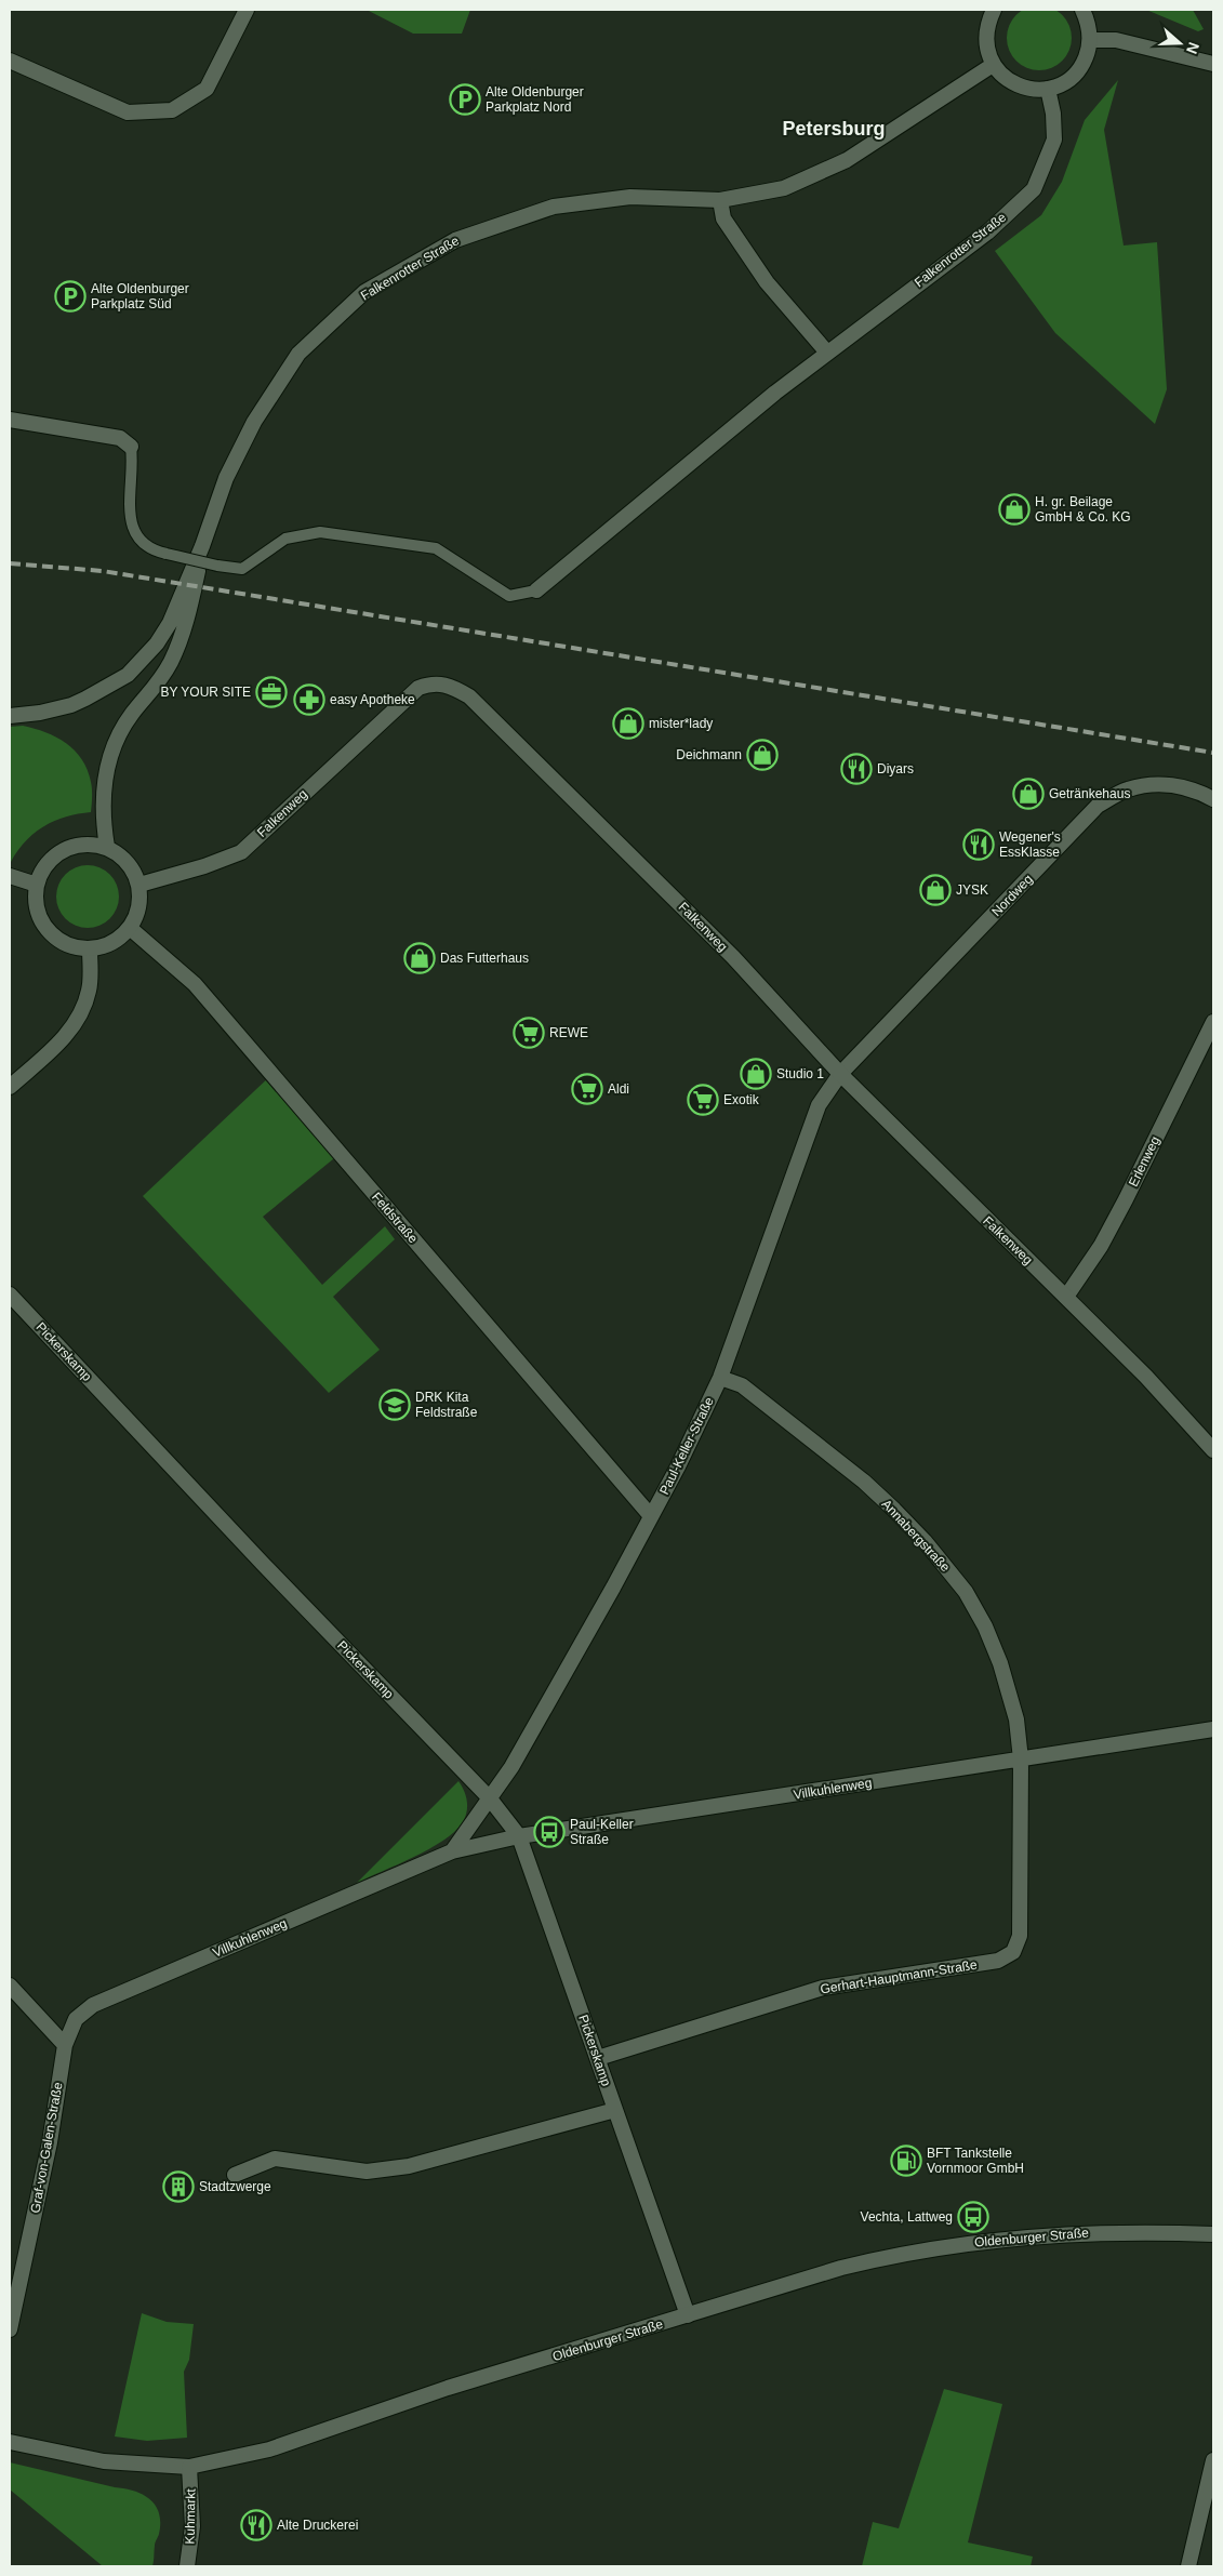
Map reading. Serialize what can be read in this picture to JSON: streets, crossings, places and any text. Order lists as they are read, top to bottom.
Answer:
{
  "streets": {
    "street": [
      "Falkenrotter Straße",
      "Falkenweg",
      "Nordweg",
      "Erlenweg",
      "Feldstraße",
      "Pickerskamp",
      "Paul-Keller-Straße",
      "Annabergstraße",
      "Villkuhlenweg",
      "Gerhart-Hauptmann-Straße",
      "Graf-von-Galen-Straße",
      "Oldenburger Straße",
      "Kuhmarkt"
    ]
  },
  "crossings": [
    ["Falkenrotter Straße", "Falkenweg"],
    ["Falkenrotter Straße", "Feldstraße"],
    ["Falkenweg", "Nordweg"],
    ["Falkenweg", "Erlenweg"],
    ["Falkenweg", "Feldstraße"],
    ["Falkenweg", "Paul-Keller-Straße"],
    ["Nordweg", "Paul-Keller-Straße"],
    ["Feldstraße", "Paul-Keller-Straße"],
    ["Pickerskamp", "Paul-Keller-Straße"],
    ["Pickerskamp", "Villkuhlenweg"],
    ["Pickerskamp", "Gerhart-Hauptmann-Straße"],
    ["Pickerskamp", "Oldenburger Straße"],
    ["Paul-Keller-Straße", "Annabergstraße"],
    ["Annabergstraße", "Villkuhlenweg"],
    ["Annabergstraße", "Gerhart-Hauptmann-Straße"],
    ["Villkuhlenweg", "Gerhart-Hauptmann-Straße"],
    ["Villkuhlenweg", "Graf-von-Galen-Straße"],
    ["Oldenburger Straße", "Kuhmarkt"]
  ],
  "districts": ["Petersburg"],
  "places": {
    "parking": ["Alte Oldenburger Parkplatz Nord", "Alte Oldenburger Parkplatz Süd"],
    "shop": [
      "H. gr. Beilage GmbH & Co. KG",
      "mister*lady",
      "Deichmann",
      "Getränkehaus",
      "JYSK",
      "Das Futterhaus",
      "Studio 1"
    ],
    "office": ["BY YOUR SITE"],
    "pharmacy": ["easy Apotheke"],
    "restaurant": ["Diyars", "Wegener's EssKlasse", "Alte Druckerei"],
    "supermarket": ["REWE", "Aldi", "Exotik"],
    "school or university": ["DRK Kita Feldstraße"],
    "bus stop": ["Paul-Keller Straße", "Vechta, Lattweg"],
    "fuel station": ["BFT Tankstelle Vornmoor GmbH"],
    "building": ["Stadtzwerge"]
  },
  "north": "right"
}
